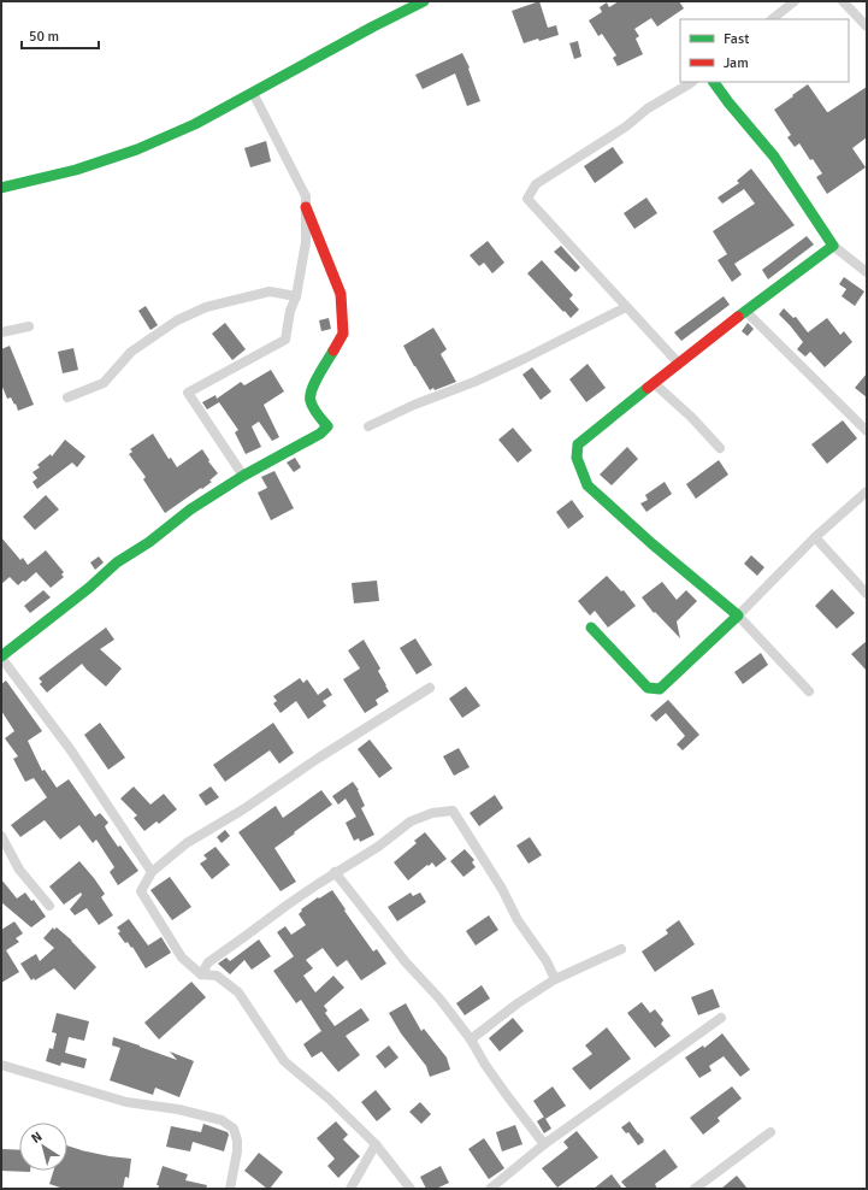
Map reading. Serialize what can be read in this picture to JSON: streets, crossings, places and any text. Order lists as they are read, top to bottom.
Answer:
{
  "legend": ["Fast", "Jam"],
  "scale_bar": "50 m",
  "north": "top left"
}
